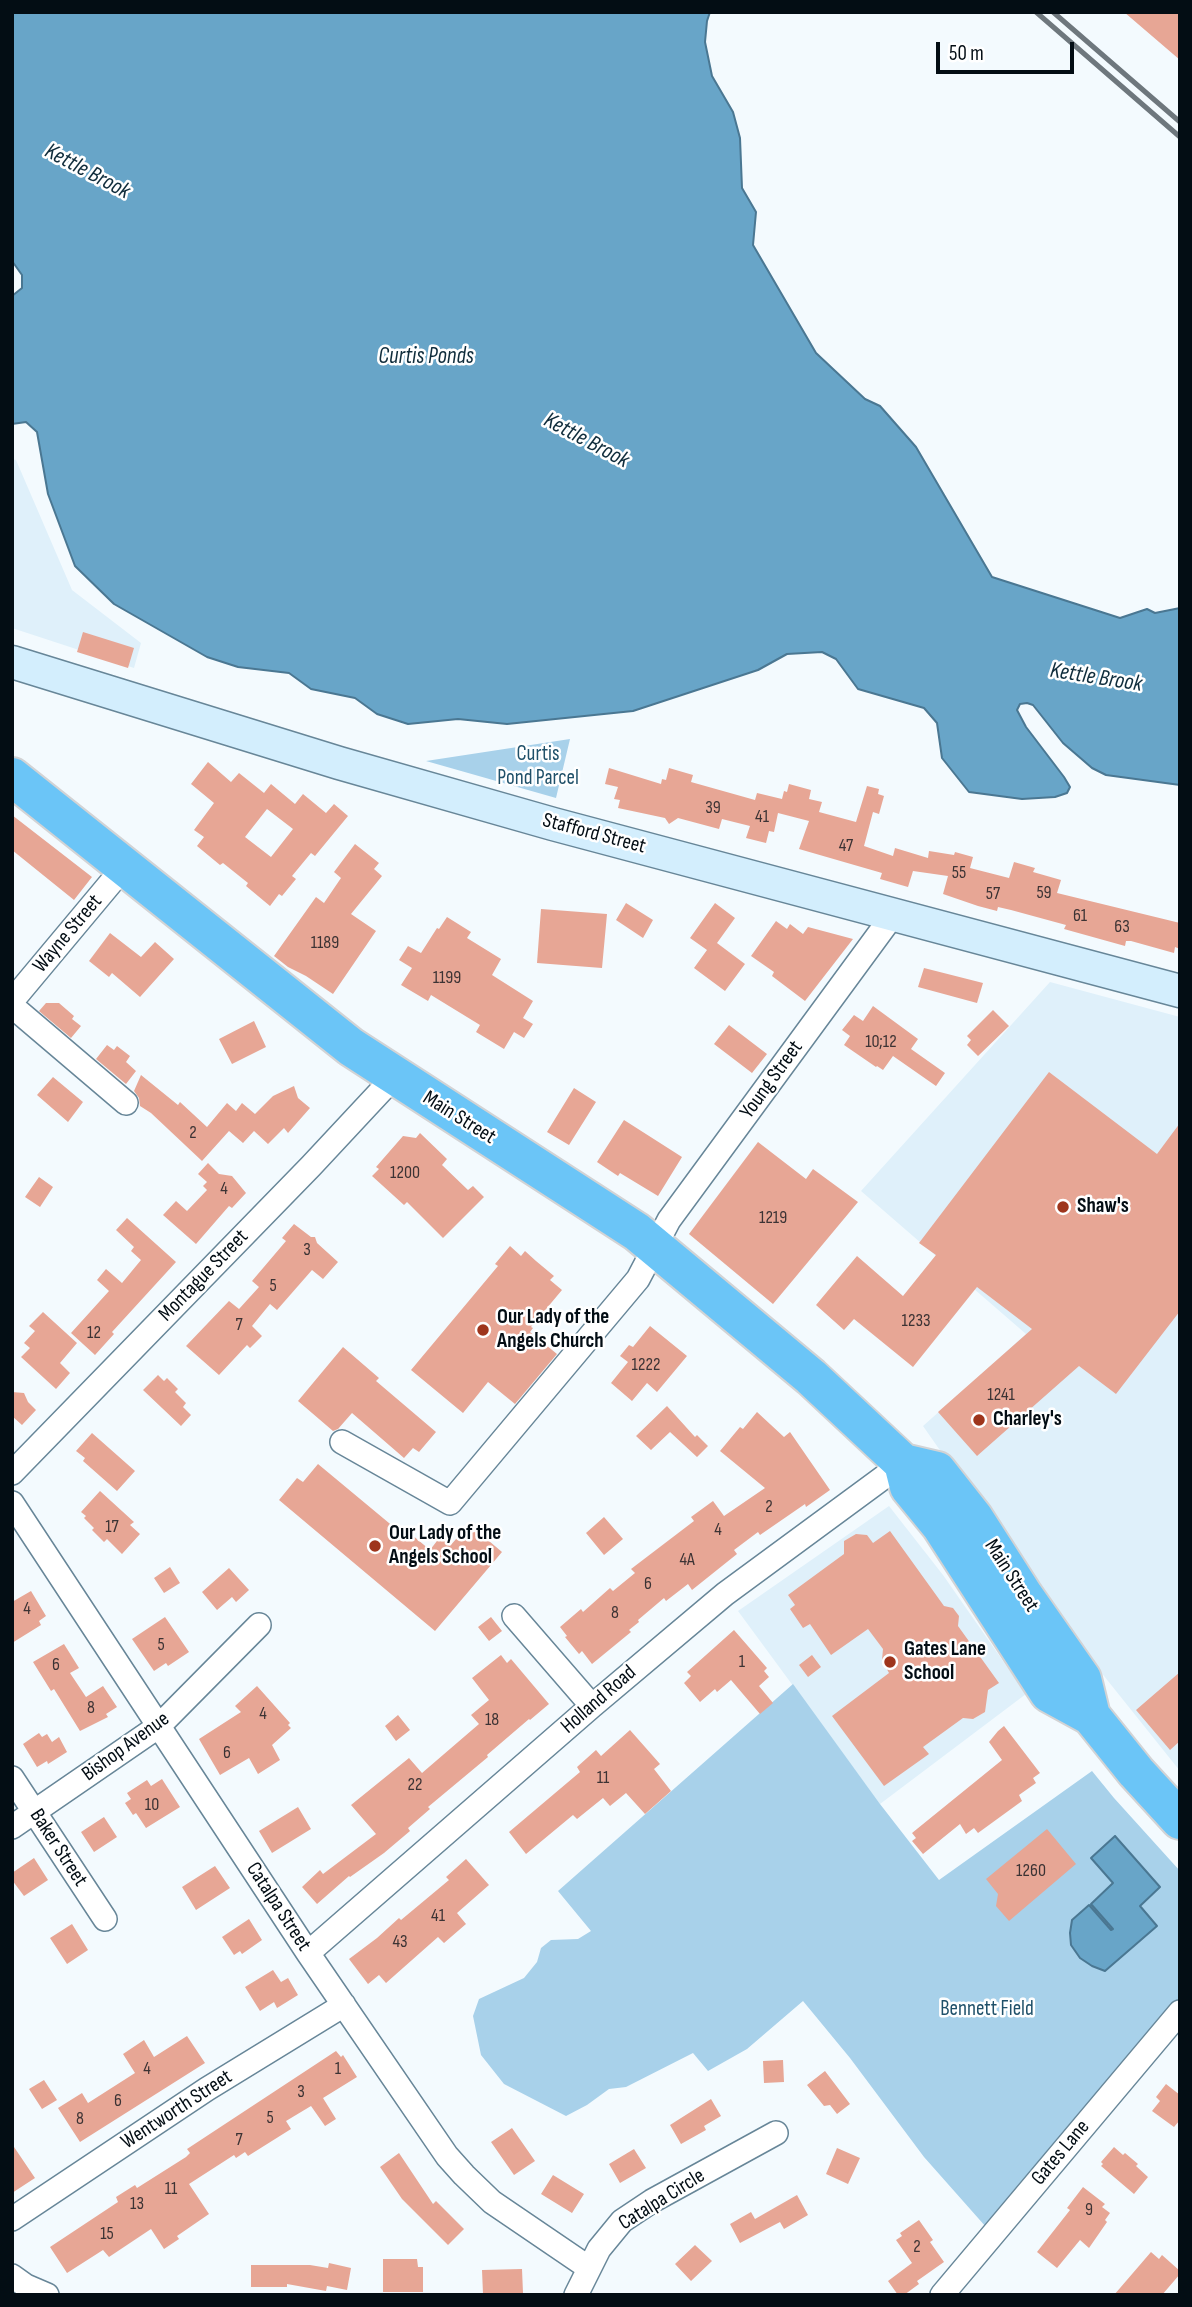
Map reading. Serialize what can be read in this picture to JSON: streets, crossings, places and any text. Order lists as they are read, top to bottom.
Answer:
{
  "streets": {
    "highway": ["Main Street"],
    "main road": ["Stafford Street"],
    "street": [
      "Wayne Street",
      "Young Street",
      "Montague Street",
      "Holland Road",
      "Bishop Avenue",
      "Baker Street",
      "Catalpa Street",
      "Wentworth Street",
      "Gates Lane",
      "Catalpa Circle"
    ]
  },
  "crossings": [
    ["Stafford Street", "Young Street"],
    ["Wayne Street", "Main Street"],
    ["Young Street", "Main Street"],
    ["Main Street", "Montague Street"],
    ["Main Street", "Holland Road"],
    ["Holland Road", "Catalpa Street"],
    ["Bishop Avenue", "Baker Street"],
    ["Bishop Avenue", "Catalpa Street"],
    ["Catalpa Street", "Wentworth Street"],
    ["Catalpa Street", "Catalpa Circle"]
  ],
  "water": ["Kettle Brook", "Curtis Ponds"],
  "parks": ["Curtis Pond Parcel", "Bennett Field"],
  "places": [
    "Shaw's",
    "Our Lady of the Angels Church",
    "Charley's",
    "Our Lady of the Angels School",
    "Gates Lane School"
  ],
  "house_numbers": [
    "39",
    "41",
    "47",
    "55",
    "59",
    "57",
    "61",
    "63",
    "1189",
    "1199",
    "10;12",
    "2",
    "1200",
    "4",
    "1219",
    "3",
    "5",
    "1233",
    "7",
    "12",
    "1222",
    "1241",
    "2",
    "17",
    "4",
    "4A",
    "6",
    "4",
    "8",
    "5",
    "1",
    "6",
    "8",
    "4",
    "18",
    "6",
    "11",
    "22",
    "10",
    "1260",
    "41",
    "43",
    "4",
    "1",
    "3",
    "6",
    "5",
    "8",
    "7",
    "11",
    "13",
    "9",
    "15",
    "2"
  ],
  "scale_bar": "50 m"
}
